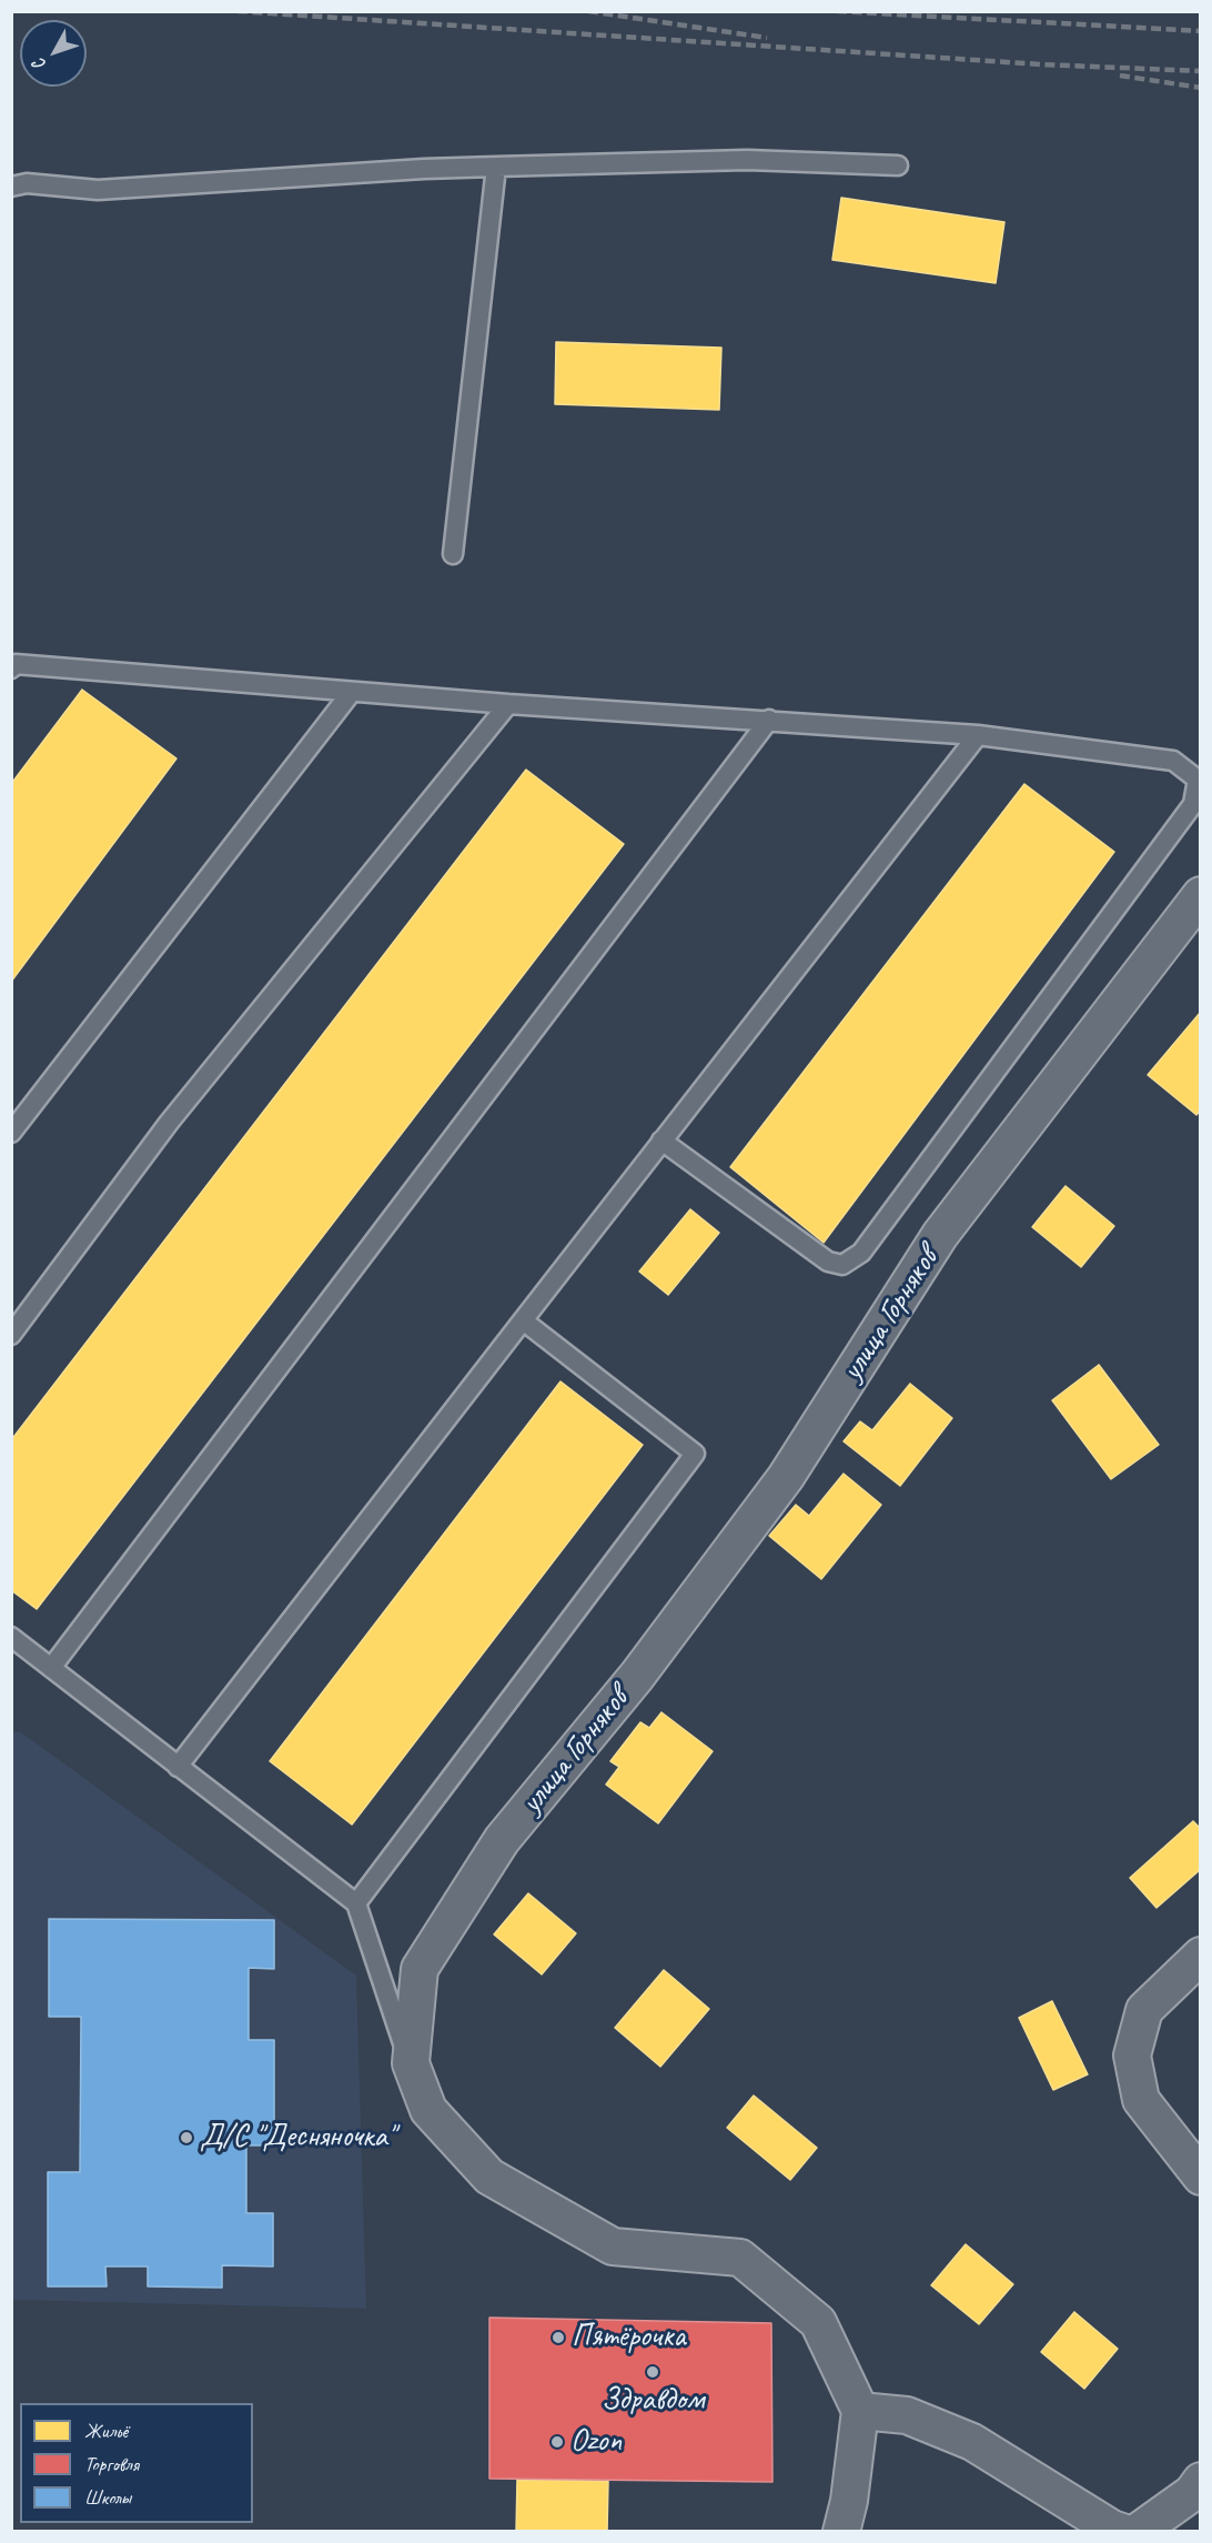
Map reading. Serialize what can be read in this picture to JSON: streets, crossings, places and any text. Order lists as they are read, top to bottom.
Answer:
{
  "streets": {
    "street": ["улица Горняков"]
  },
  "places": [
    "Д/С \"Десняночка\"",
    "Пятёрочка",
    "Здравдом",
    "Ozon"
  ],
  "legend": ["Жильё", "Торговля", "Школы"],
  "north": "bottom left"
}
